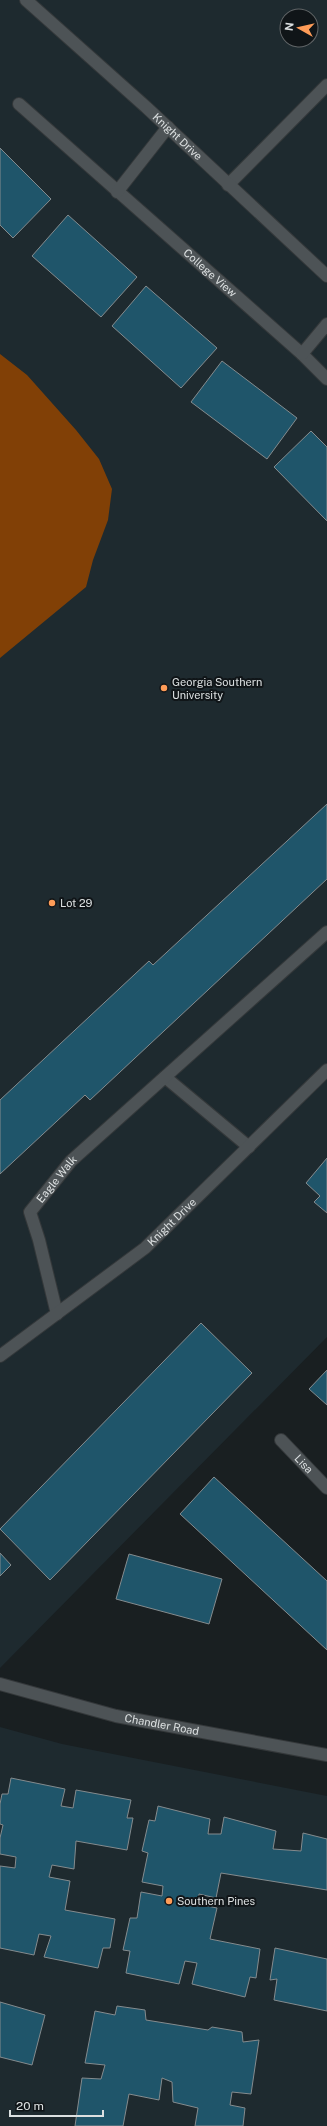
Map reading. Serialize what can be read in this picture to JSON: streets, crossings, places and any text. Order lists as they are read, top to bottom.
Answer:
{
  "streets": {
    "street": [
      "Knight Drive",
      "College View",
      "Eagle Walk",
      "Lisa",
      "Chandler Road"
    ]
  },
  "crossings": [
    ["Knight Drive", "Eagle Walk"]
  ],
  "places": ["Georgia Southern University", "Lot 29", "Southern Pines"],
  "scale_bar": "20 m",
  "north": "left"
}
